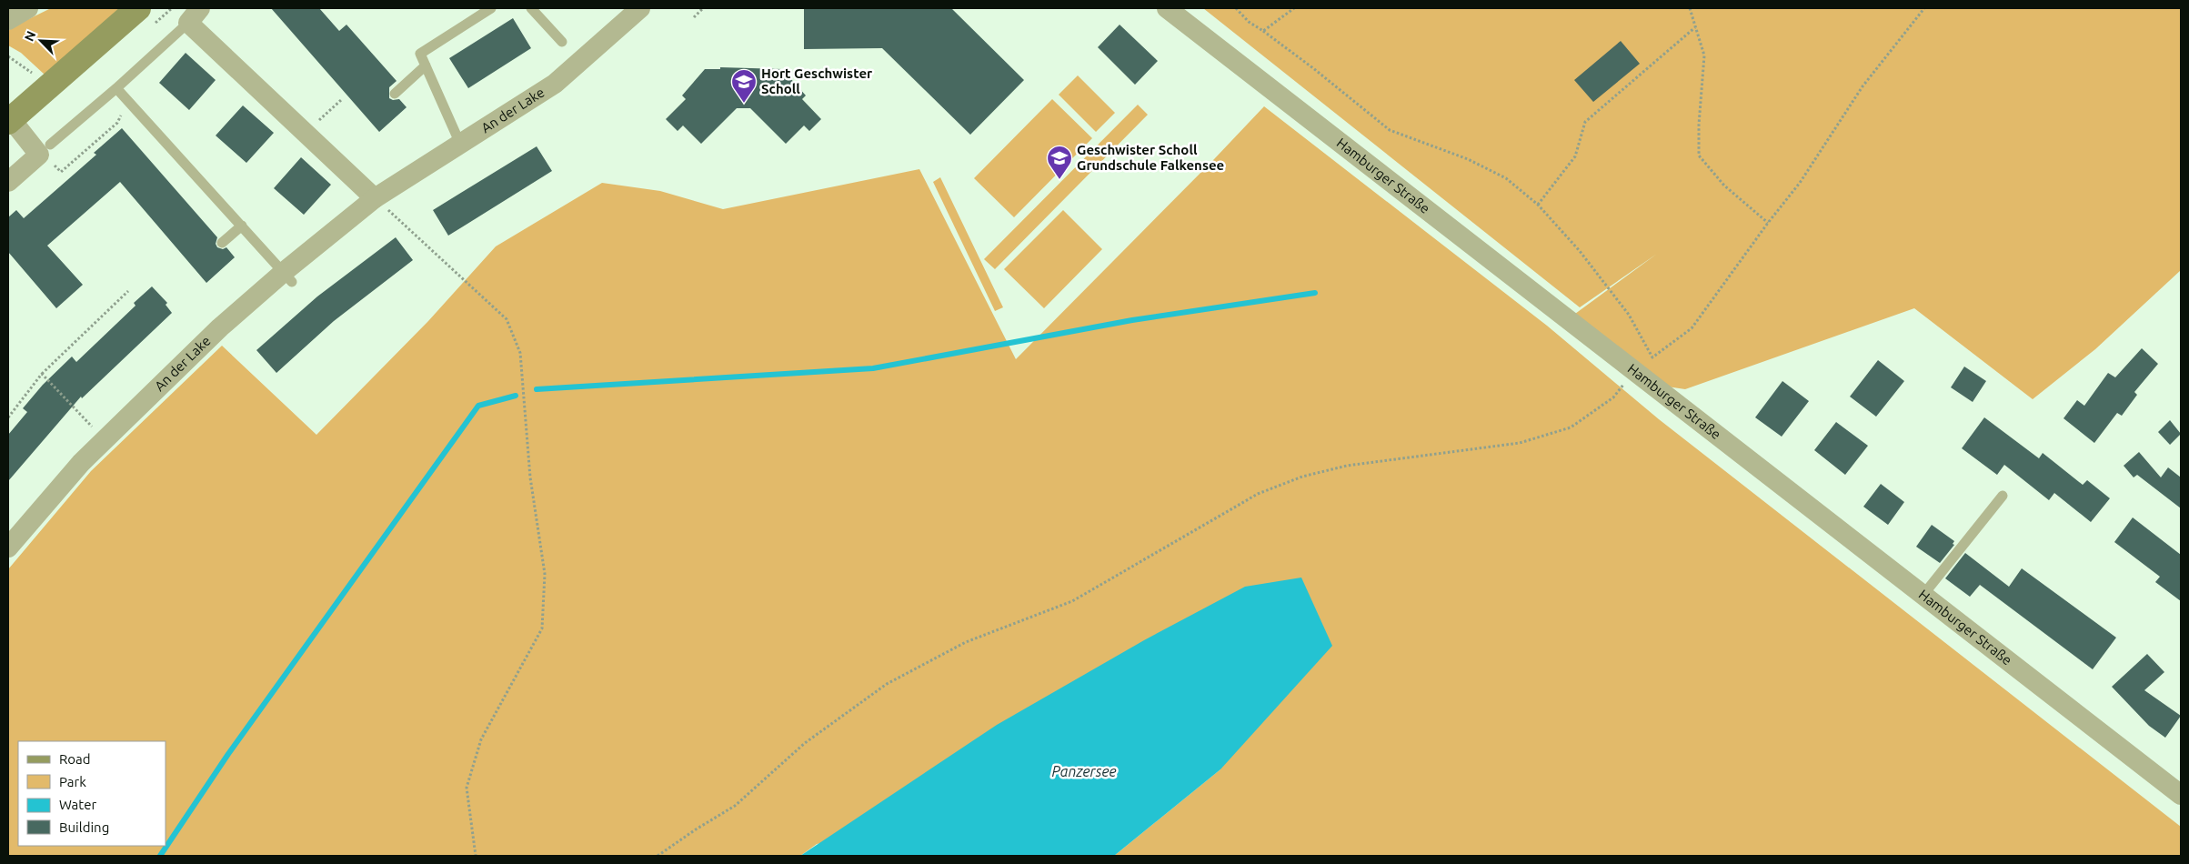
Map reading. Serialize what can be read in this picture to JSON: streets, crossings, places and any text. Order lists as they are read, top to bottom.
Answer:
{
  "streets": {
    "street": ["An der Lake", "Hamburger Straße"]
  },
  "water": ["Panzersee"],
  "places": {
    "school or university": ["Hort Geschwister Scholl", "Geschwister Scholl Grundschule Falkensee"]
  },
  "legend": [
    "Road",
    "Park",
    "Water",
    "Building"
  ],
  "north": "top left"
}
